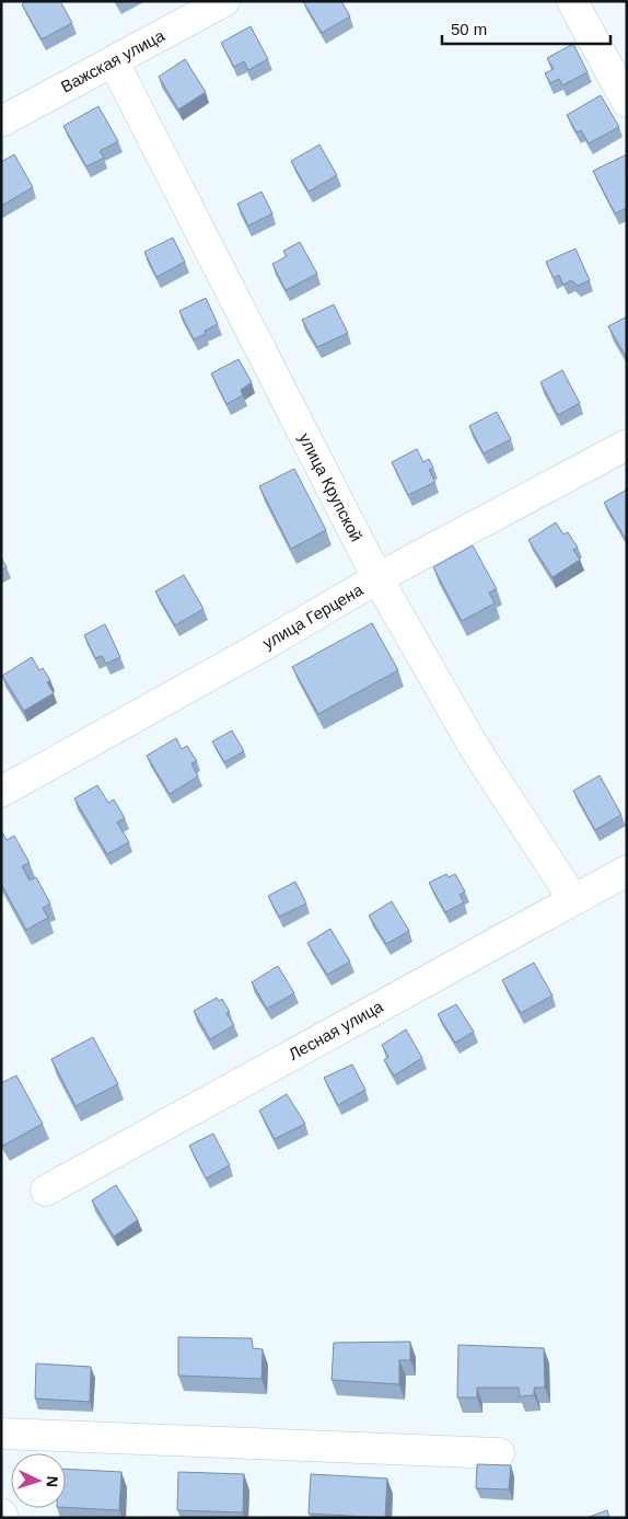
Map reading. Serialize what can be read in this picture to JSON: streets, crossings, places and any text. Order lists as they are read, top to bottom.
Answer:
{
  "streets": {
    "street": [
      "Важская улица",
      "улица Крупской",
      "улица Герцена",
      "Лесная улица"
    ]
  },
  "crossings": [
    ["Важская улица", "улица Крупской"],
    ["улица Крупской", "улица Герцена"],
    ["улица Крупской", "Лесная улица"]
  ],
  "scale_bar": "50 m",
  "north": "right"
}
